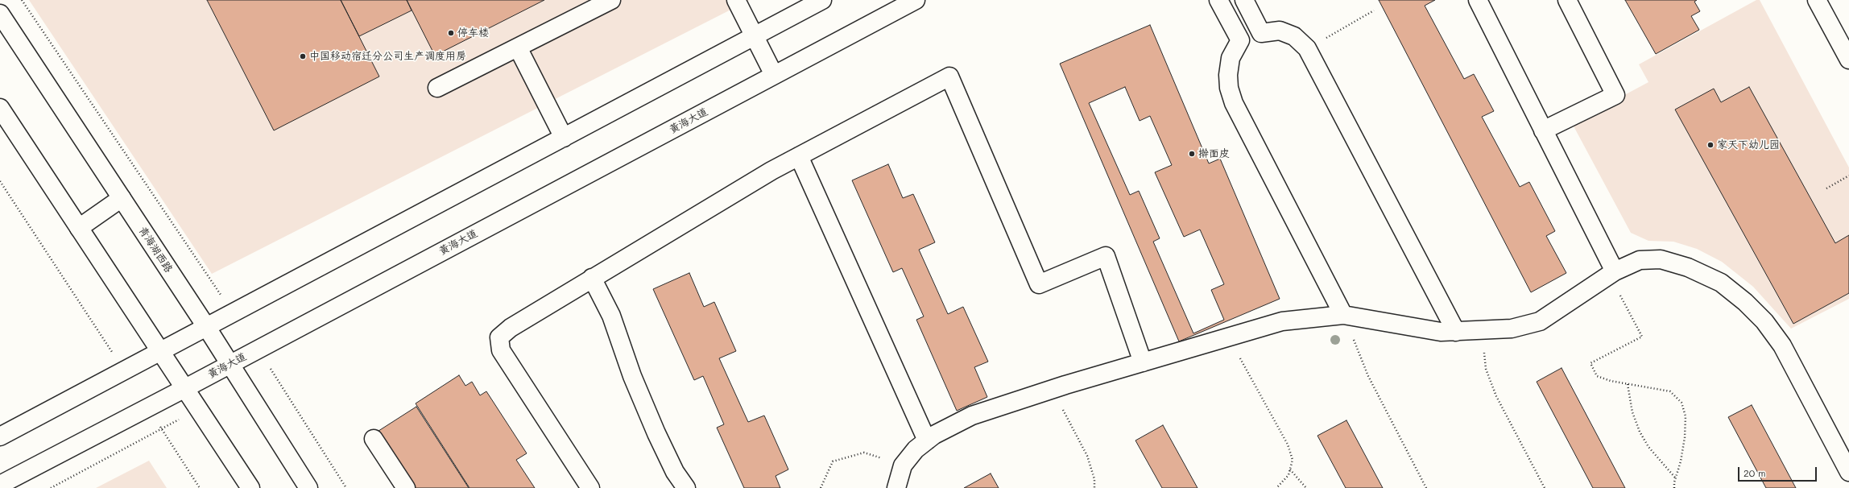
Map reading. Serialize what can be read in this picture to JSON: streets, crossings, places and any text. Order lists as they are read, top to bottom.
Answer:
{
  "streets": {
    "street": ["黄海大道", "青海湖西路"]
  },
  "crossings": [
    ["黄海大道", "青海湖西路"]
  ],
  "places": [
    "停车楼",
    "中国移动宿迁分公司生产调度用房",
    "家天下幼儿园",
    "擀面皮"
  ],
  "scale_bar": "20 m"
}
